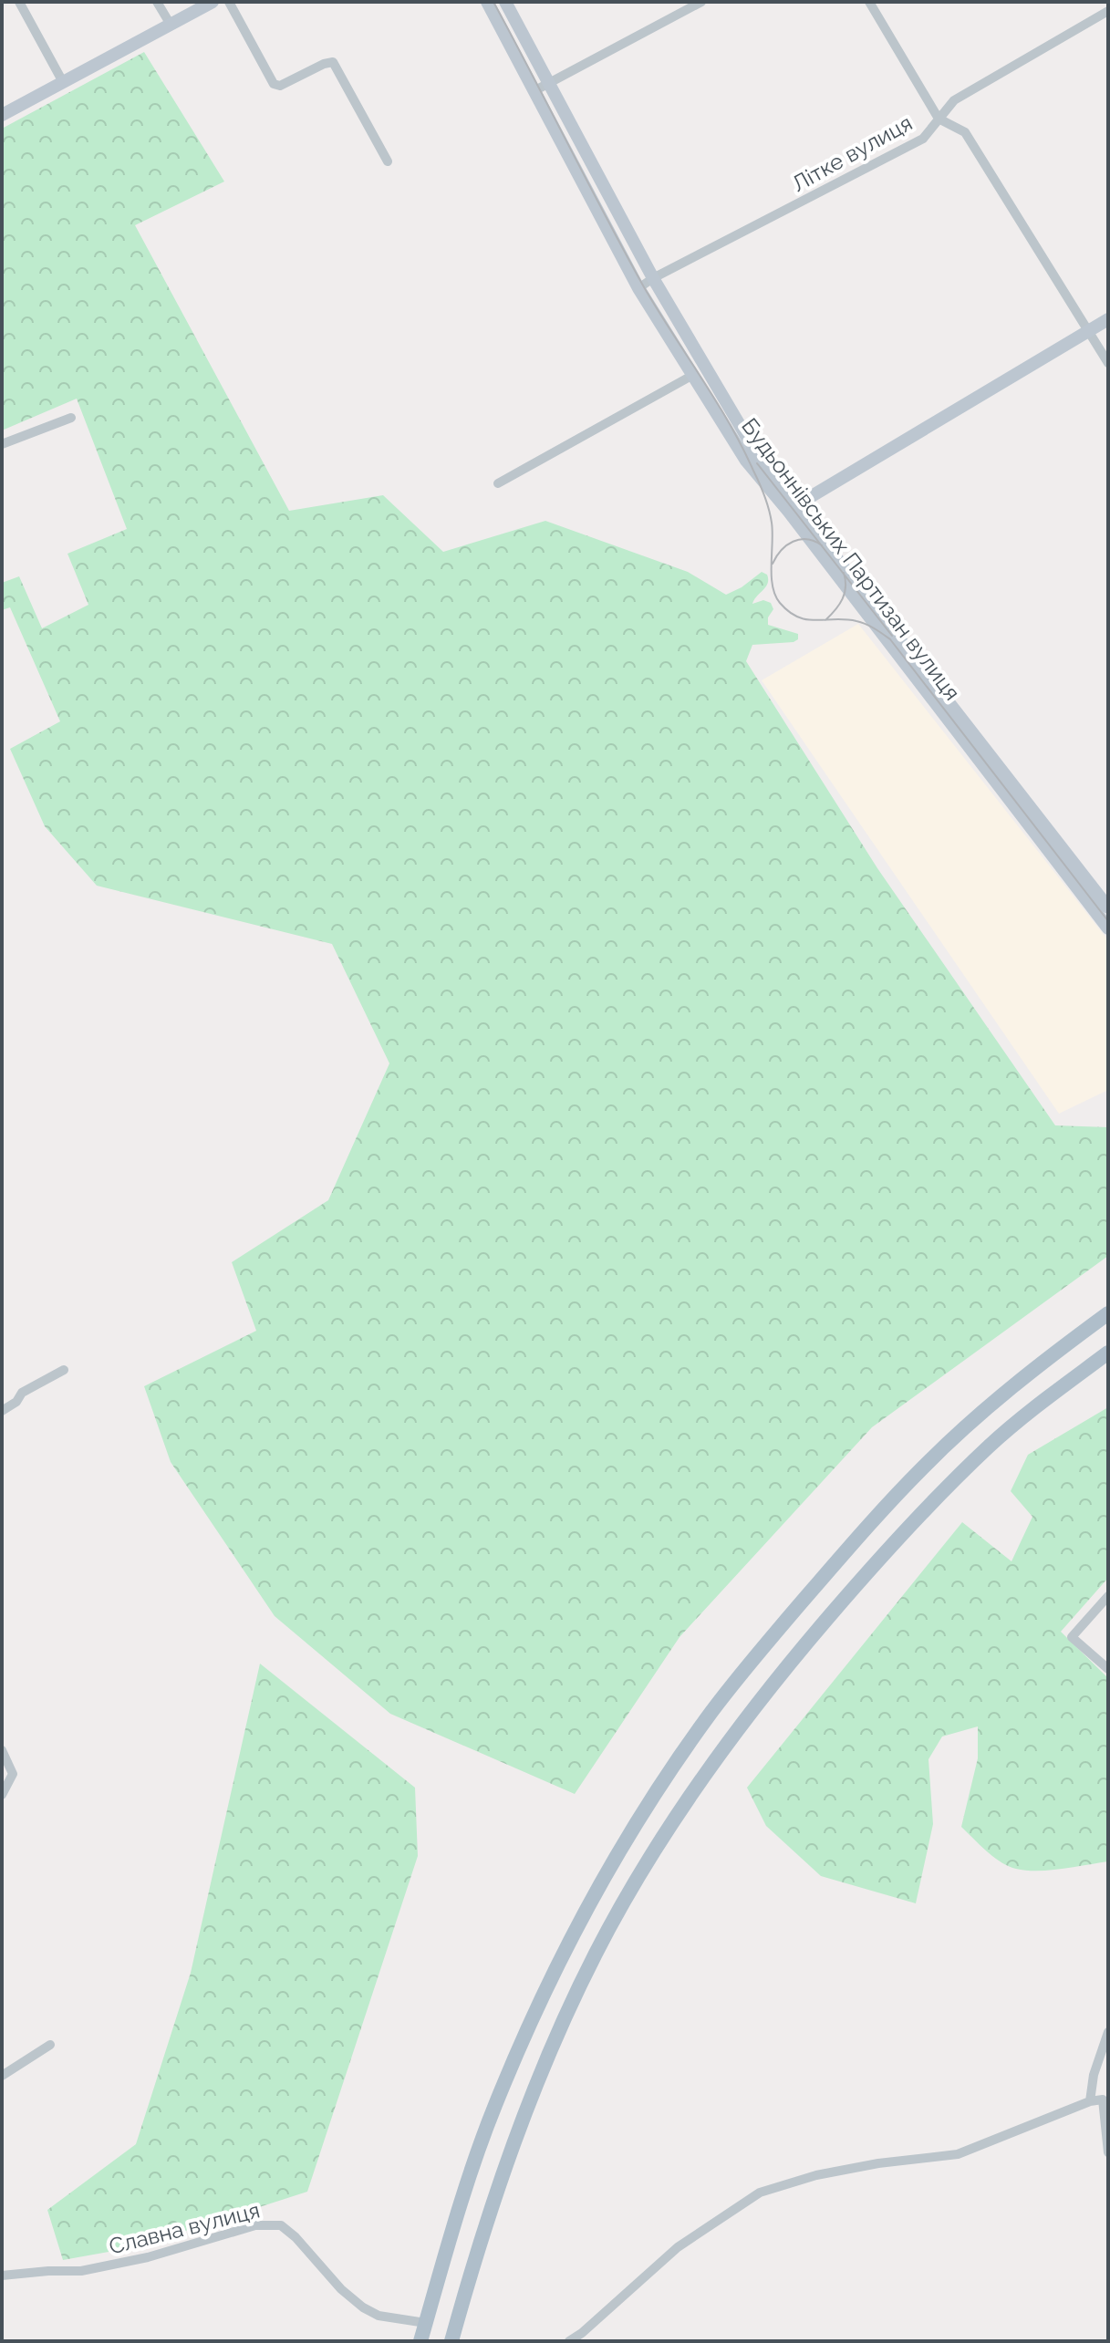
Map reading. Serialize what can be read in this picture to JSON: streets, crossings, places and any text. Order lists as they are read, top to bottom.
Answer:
{
  "streets": {
    "main road": ["Будьоннівських Партизан вулиця"],
    "street": ["Літке вулиця", "Славна вулиця"]
  },
  "crossings": [
    ["Літке вулиця", "Будьоннівських Партизан вулиця"]
  ]
}
